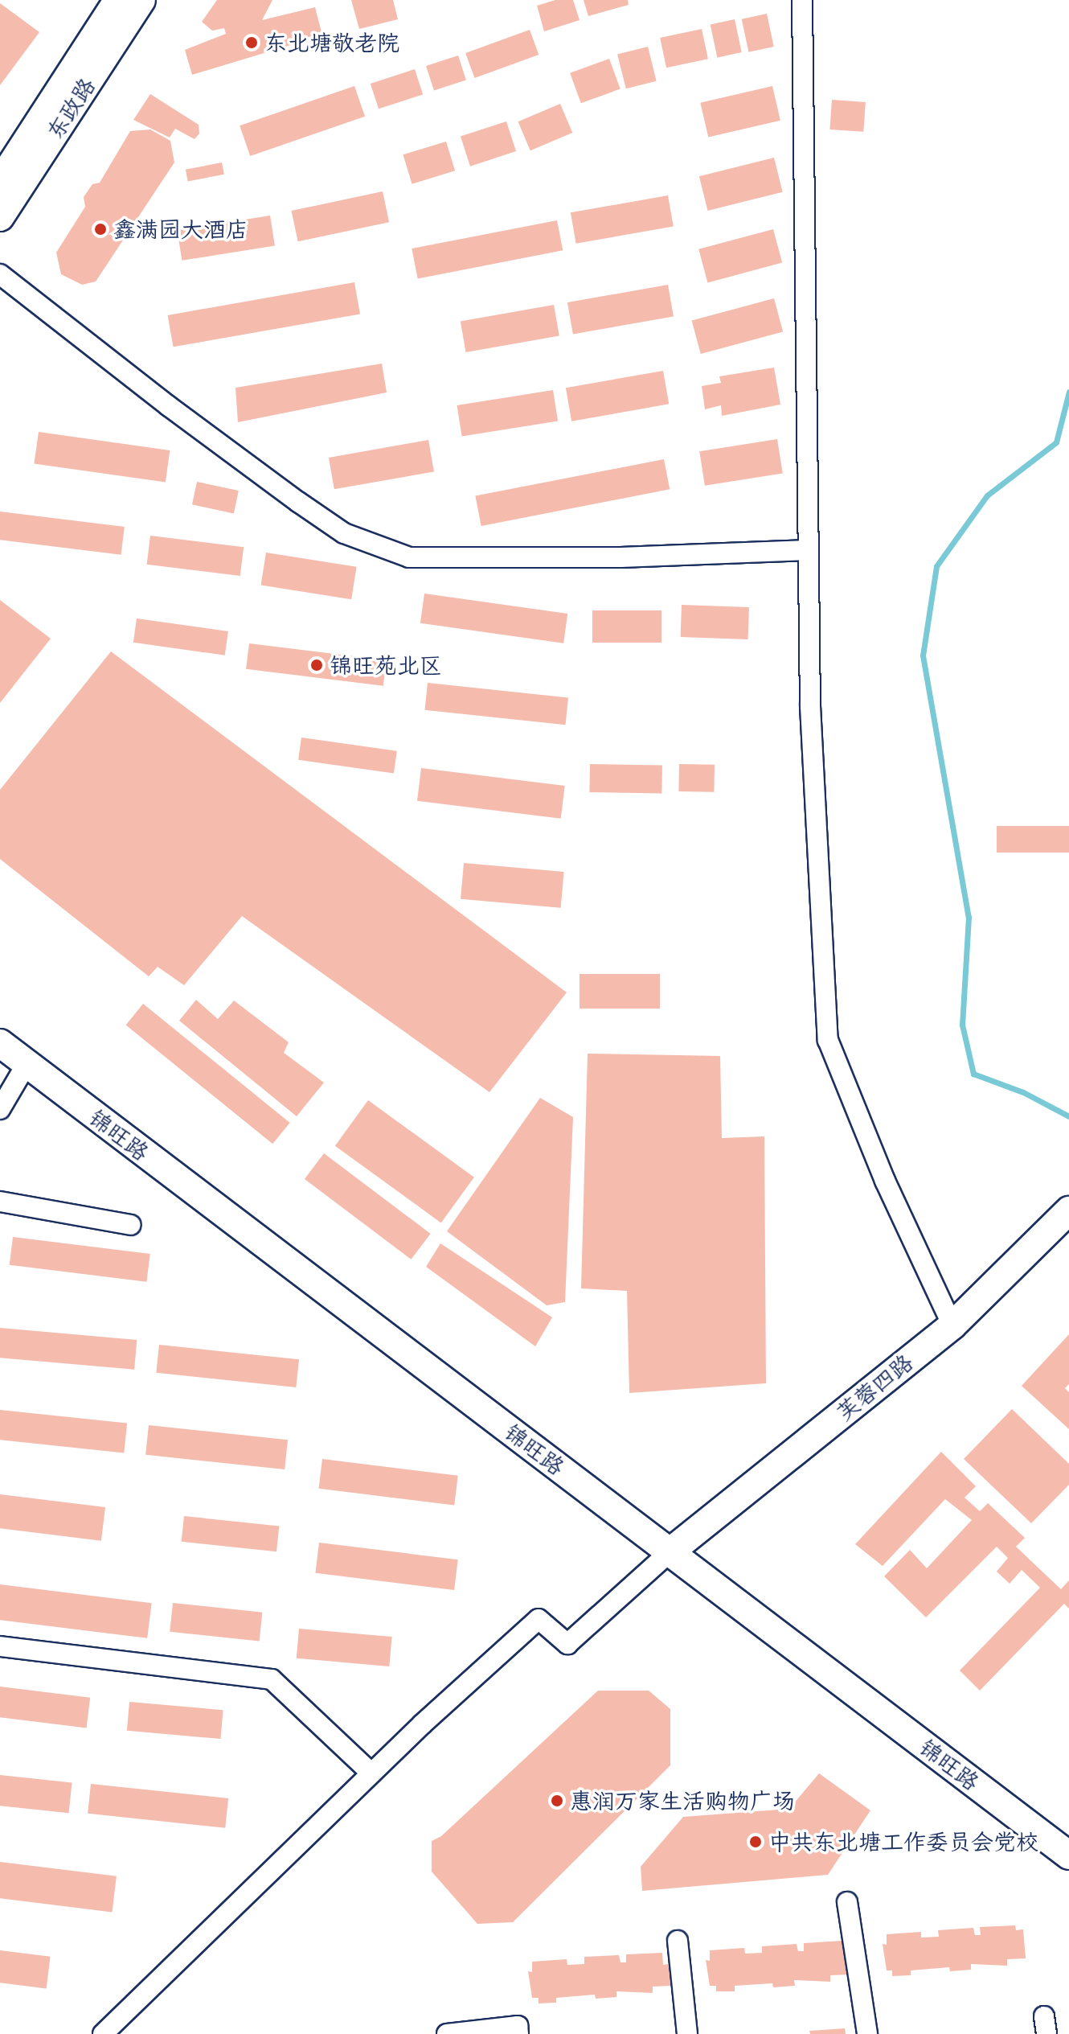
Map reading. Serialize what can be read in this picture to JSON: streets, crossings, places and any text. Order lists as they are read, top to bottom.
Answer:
{
  "streets": {
    "street": ["东政路", "锦旺路", "芙蓉四路"]
  },
  "crossings": [
    ["锦旺路", "芙蓉四路"]
  ],
  "places": [
    "东北塘敬老院",
    "鑫满园大酒店",
    "锦旺苑北区",
    "惠润万家生活购物广场",
    "中共东北塘工作委员会党校"
  ]
}
